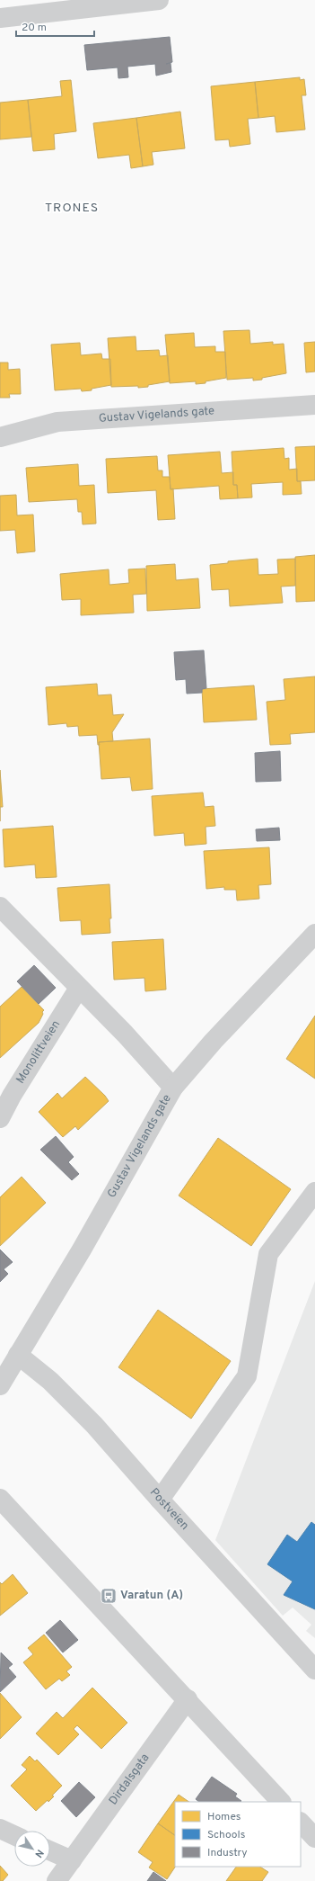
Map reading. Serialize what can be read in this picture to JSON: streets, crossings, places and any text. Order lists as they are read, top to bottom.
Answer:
{
  "streets": {
    "street": [
      "Gustav Vigelands gate",
      "Monolittveien",
      "Postveien",
      "Dirdalsgata"
    ]
  },
  "crossings": [
    ["Gustav Vigelands gate", "Postveien"]
  ],
  "districts": ["TRONES"],
  "places": {
    "bus stop": ["Varatun (A)"]
  },
  "legend": ["Homes", "Schools", "Industry"],
  "scale_bar": "20 m",
  "north": "bottom right"
}
